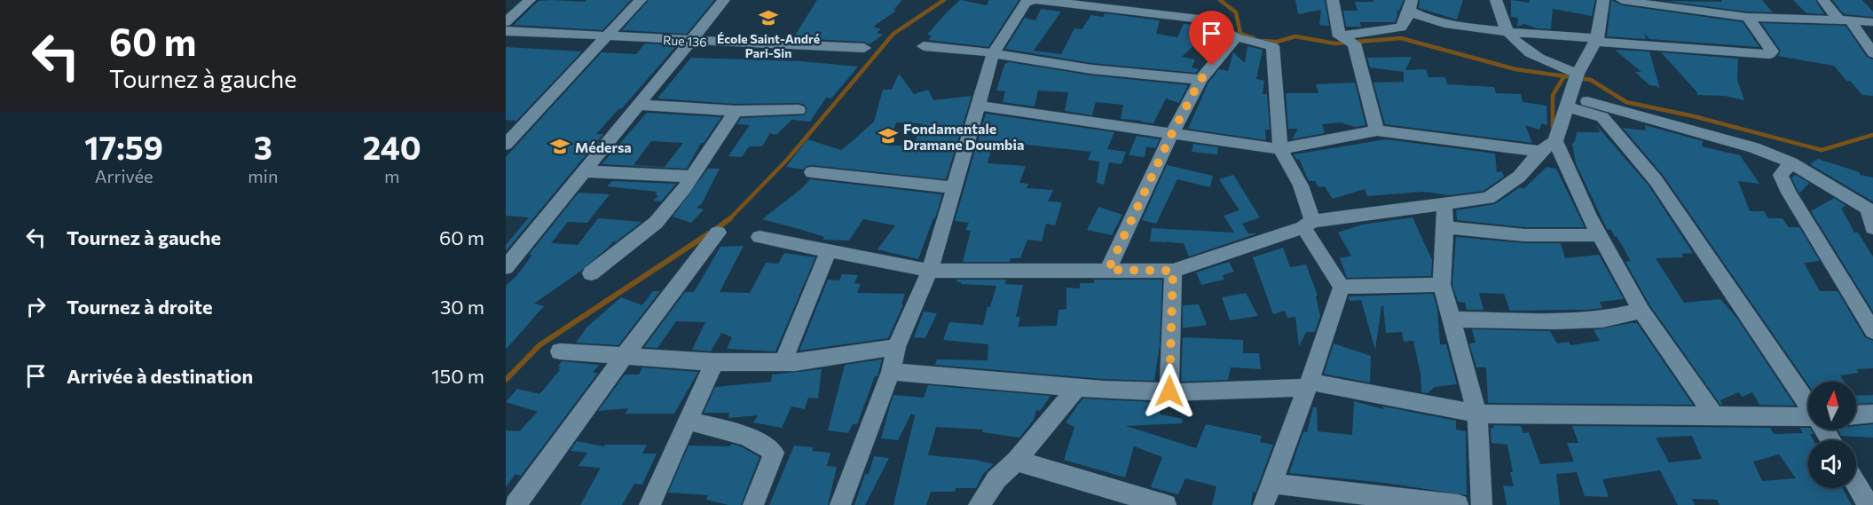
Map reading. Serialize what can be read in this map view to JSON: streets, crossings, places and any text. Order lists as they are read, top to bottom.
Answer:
{
  "streets": {
    "street": ["Rue 136"]
  },
  "places": {
    "school or university": ["École Saint-André Pari-Sin", "Fondamentale Dramane Doumbia", "Médersa"]
  },
  "north": "top",
  "page": {
    "turn": ["60 m", "Tournez à gauche"],
    "eta": [
      "17:59",
      "Arrivée",
      "3",
      "min",
      "240",
      "m"
    ],
    "list": [
      {
        "name": "Tournez à gauche",
        "value": "60 m"
      },
      {
        "name": "Tournez à droite",
        "value": "30 m"
      },
      {
        "name": "Arrivée à destination",
        "value": "150 m"
      }
    ]
  }
}
